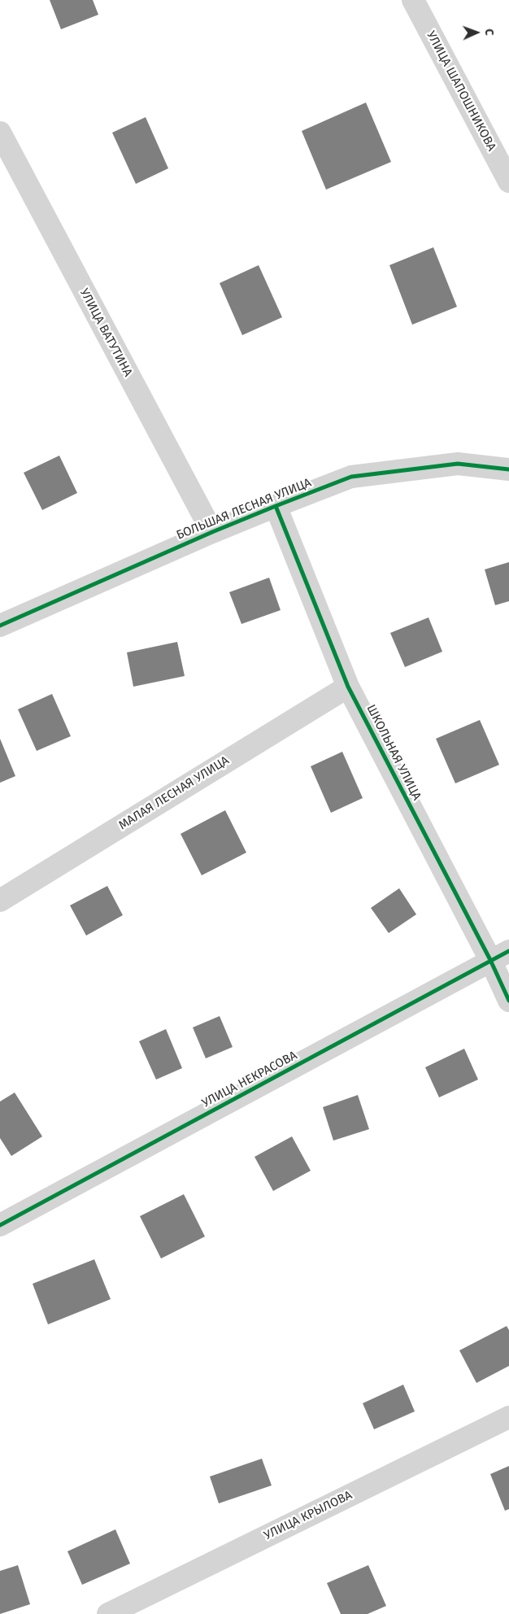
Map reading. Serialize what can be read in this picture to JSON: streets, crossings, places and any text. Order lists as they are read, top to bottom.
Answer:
{
  "streets": {
    "street": [
      "УЛИЦА ШАПОШНИКОВА",
      "УЛИЦА ВАТУТИНА",
      "БОЛЬШАЯ ЛЕСНАЯ УЛИЦА",
      "ШКОЛЬНАЯ УЛИЦА",
      "МАЛАЯ ЛЕСНАЯ УЛИЦА",
      "УЛИЦА НЕКРАСОВА",
      "УЛИЦА КРЫЛОВА"
    ]
  },
  "crossings": [
    ["УЛИЦА ВАТУТИНА", "БОЛЬШАЯ ЛЕСНАЯ УЛИЦА"],
    ["БОЛЬШАЯ ЛЕСНАЯ УЛИЦА", "ШКОЛЬНАЯ УЛИЦА"],
    ["ШКОЛЬНАЯ УЛИЦА", "МАЛАЯ ЛЕСНАЯ УЛИЦА"],
    ["ШКОЛЬНАЯ УЛИЦА", "УЛИЦА НЕКРАСОВА"]
  ],
  "north": "right"
}
